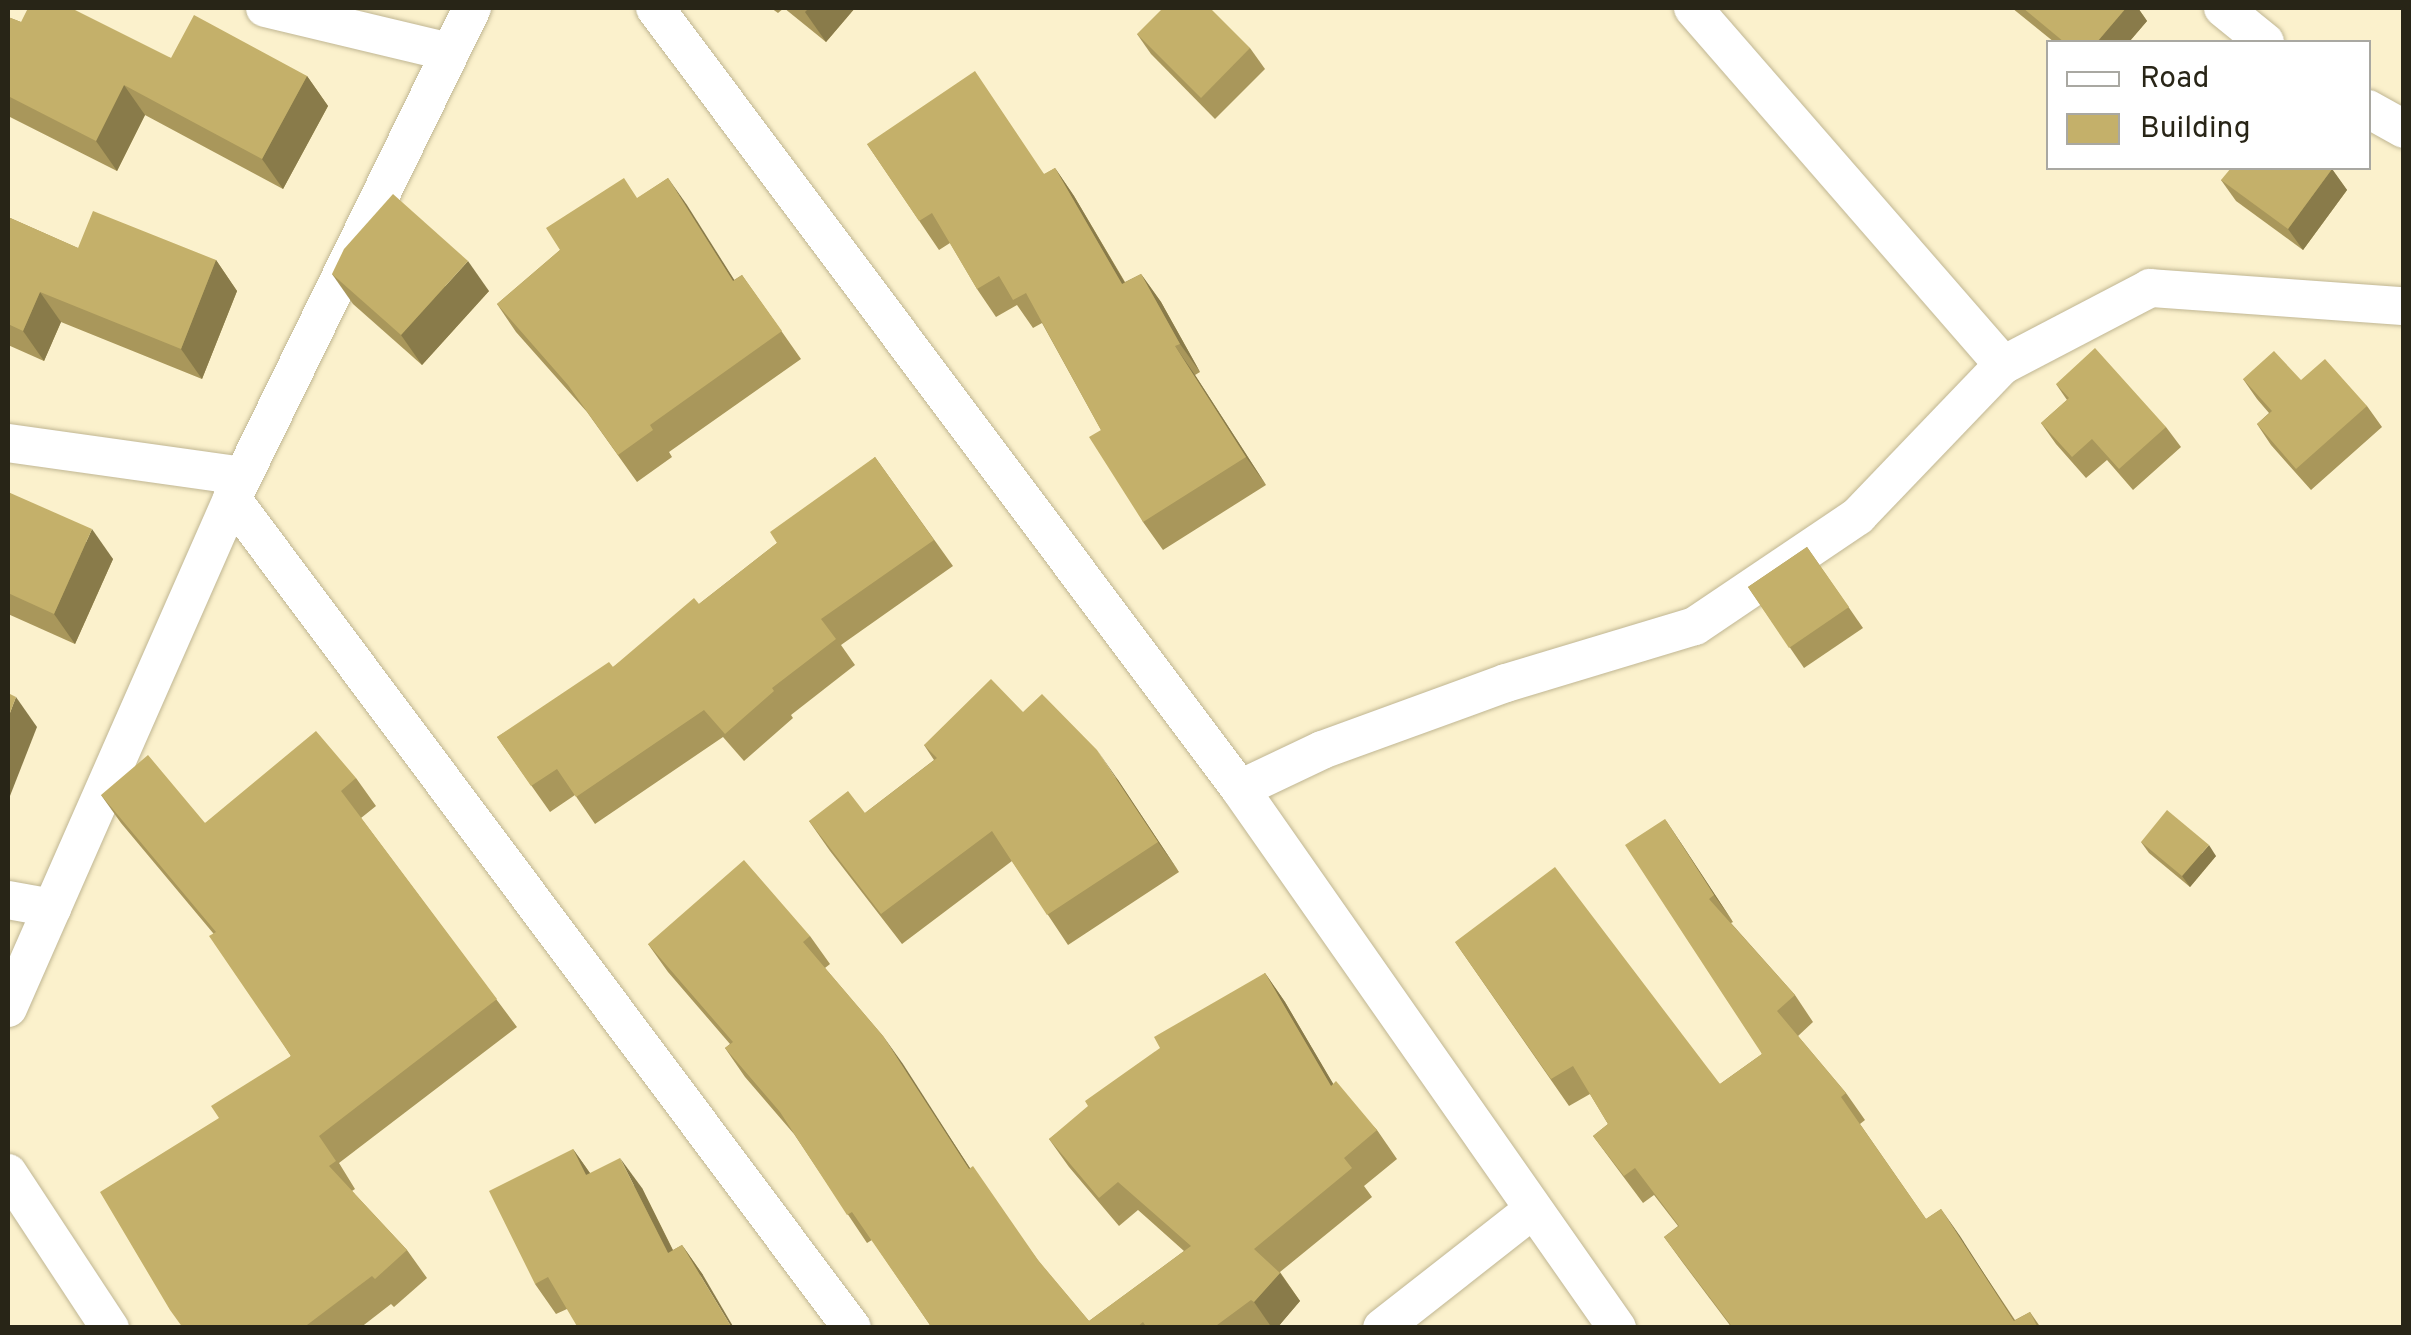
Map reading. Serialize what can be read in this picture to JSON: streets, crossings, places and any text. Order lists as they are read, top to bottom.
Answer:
{
  "legend": ["Road", "Building"]
}
